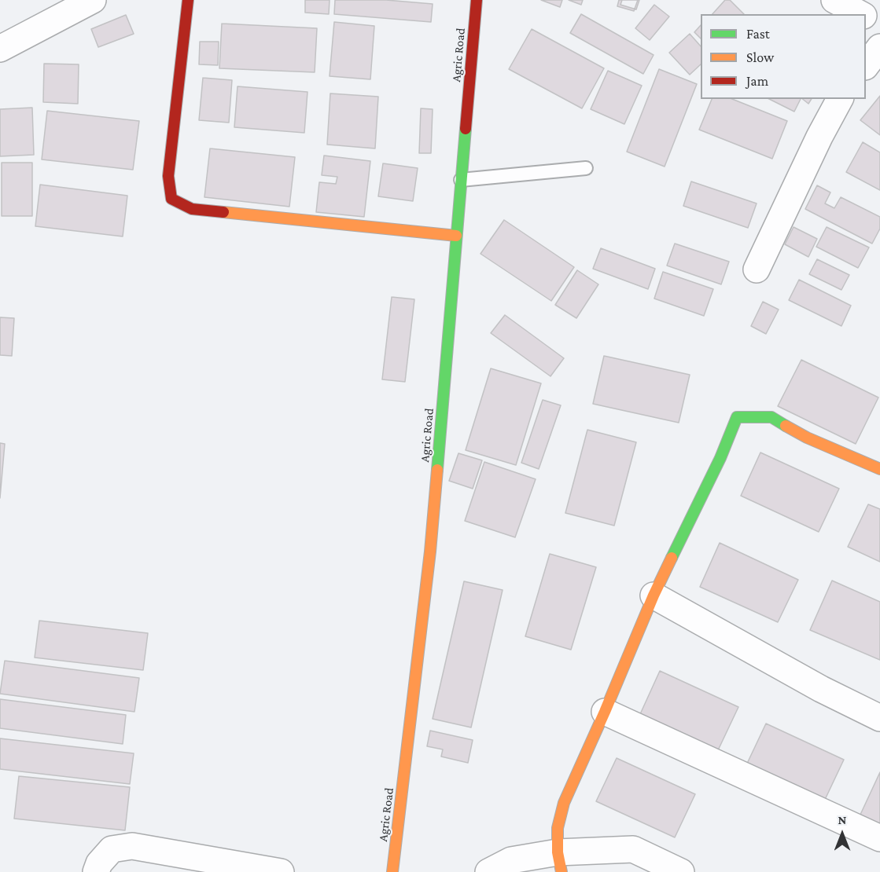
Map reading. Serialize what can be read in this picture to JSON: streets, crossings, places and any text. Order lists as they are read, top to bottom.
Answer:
{
  "streets": {
    "street": ["Agric Road"]
  },
  "legend": ["Fast", "Slow", "Jam"],
  "north": "top"
}
